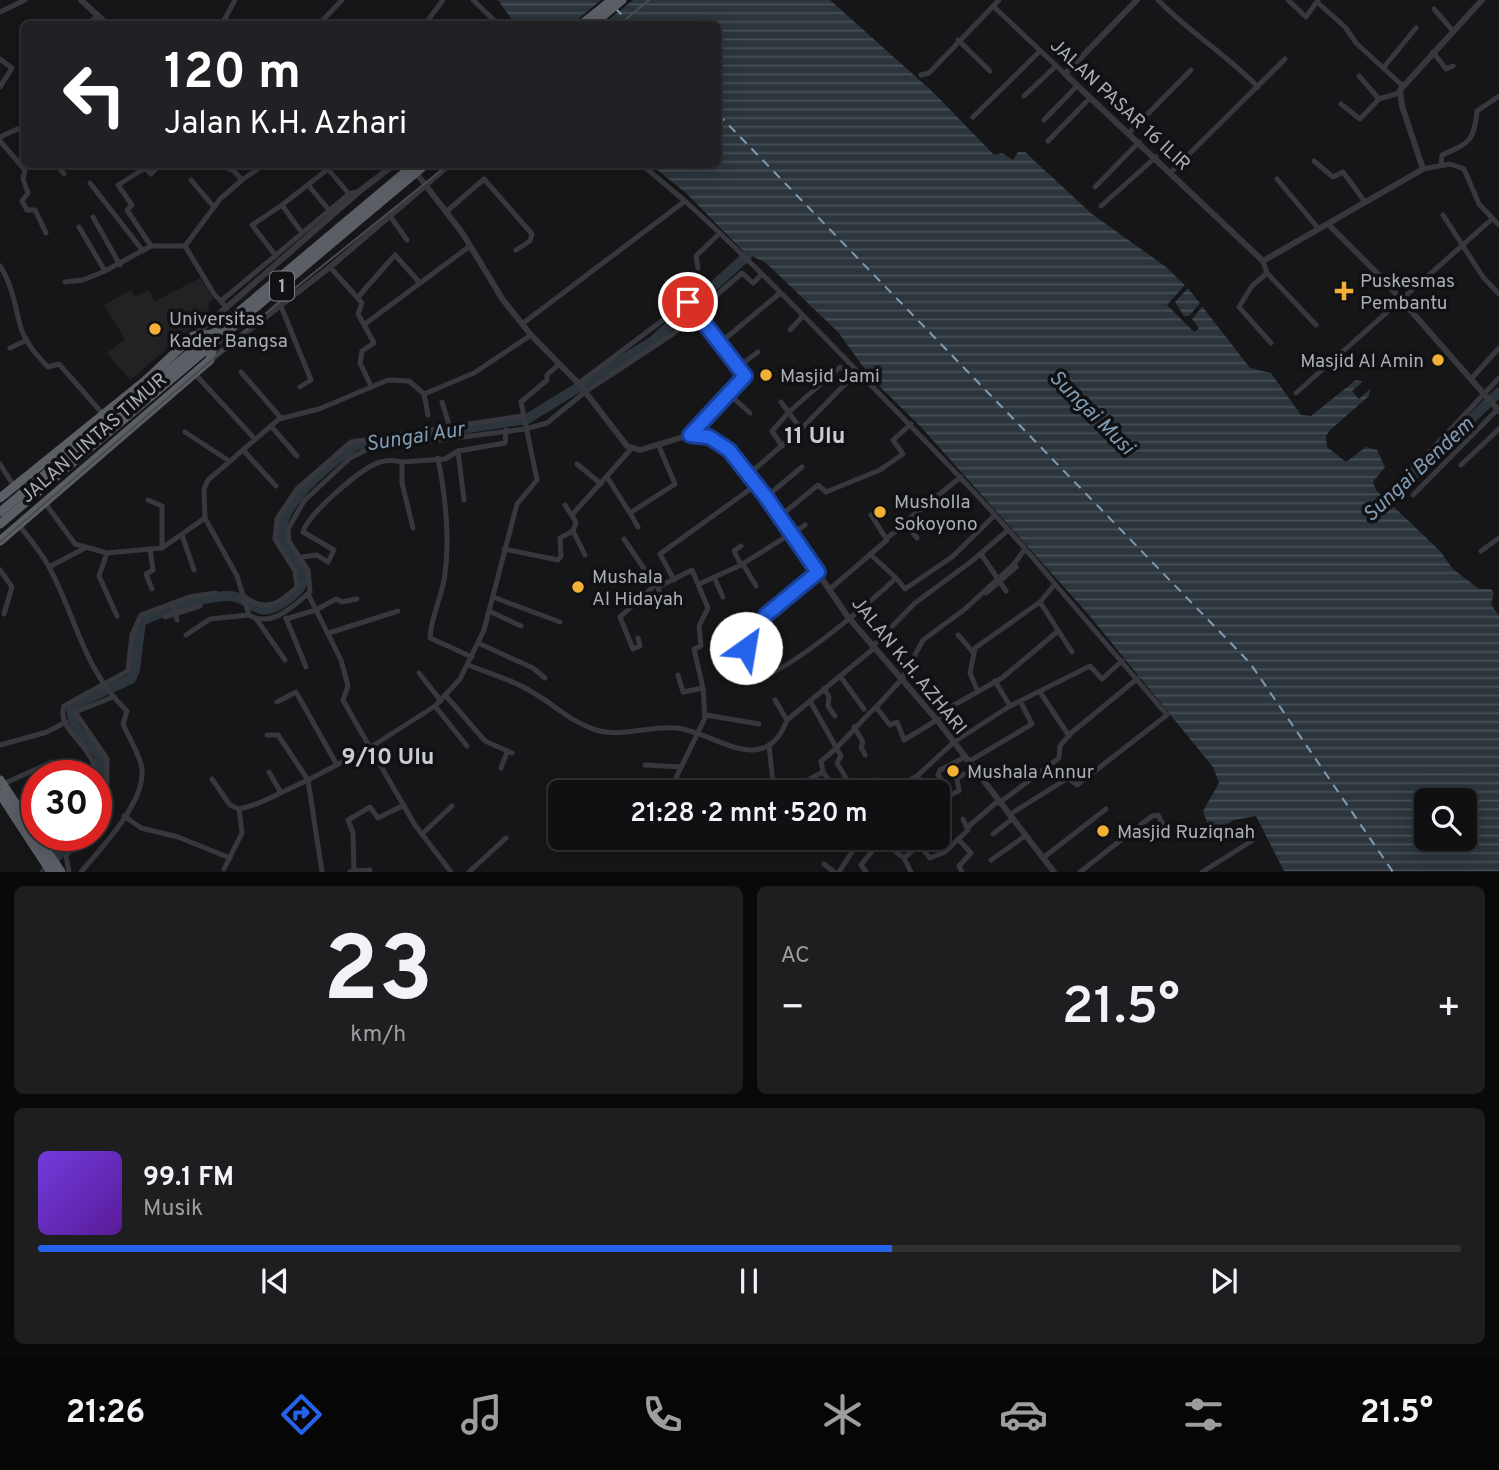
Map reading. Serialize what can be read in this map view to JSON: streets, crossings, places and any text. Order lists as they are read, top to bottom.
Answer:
{
  "streets": {
    "highway": ["1", "JALAN LINTAS TIMUR"],
    "street": ["JALAN PASAR 16 ILIR", "JALAN K.H. AZHARI"]
  },
  "districts": ["11 Ulu", "9/10 Ulu"],
  "water": ["Sungai Musi", "Sungai Aur", "Sungai Bendem"],
  "places": {
    "health": ["Puskesmas Pembantu"],
    "other": [
      "Universitas Kader Bangsa",
      "Masjid Al Amin",
      "Masjid Jami",
      "Musholla Sokoyono",
      "Mushala Al Hidayah",
      "Mushala Annur",
      "Masjid Ruziqnah"
    ]
  },
  "page": {
    "turn": ["120 m", "Jalan K.H. Azhari"],
    "limit": "30",
    "trip": "21:28 · 2 mnt · 520 m",
    "tile": [
      ["23", "km/h"],
      "AC"
    ],
    "heat": ["−", "21.5°", "+"],
    "song": ["99.1 FM", "Musik"],
    "tabs": ["21:26", "21.5°"]
  }
}
